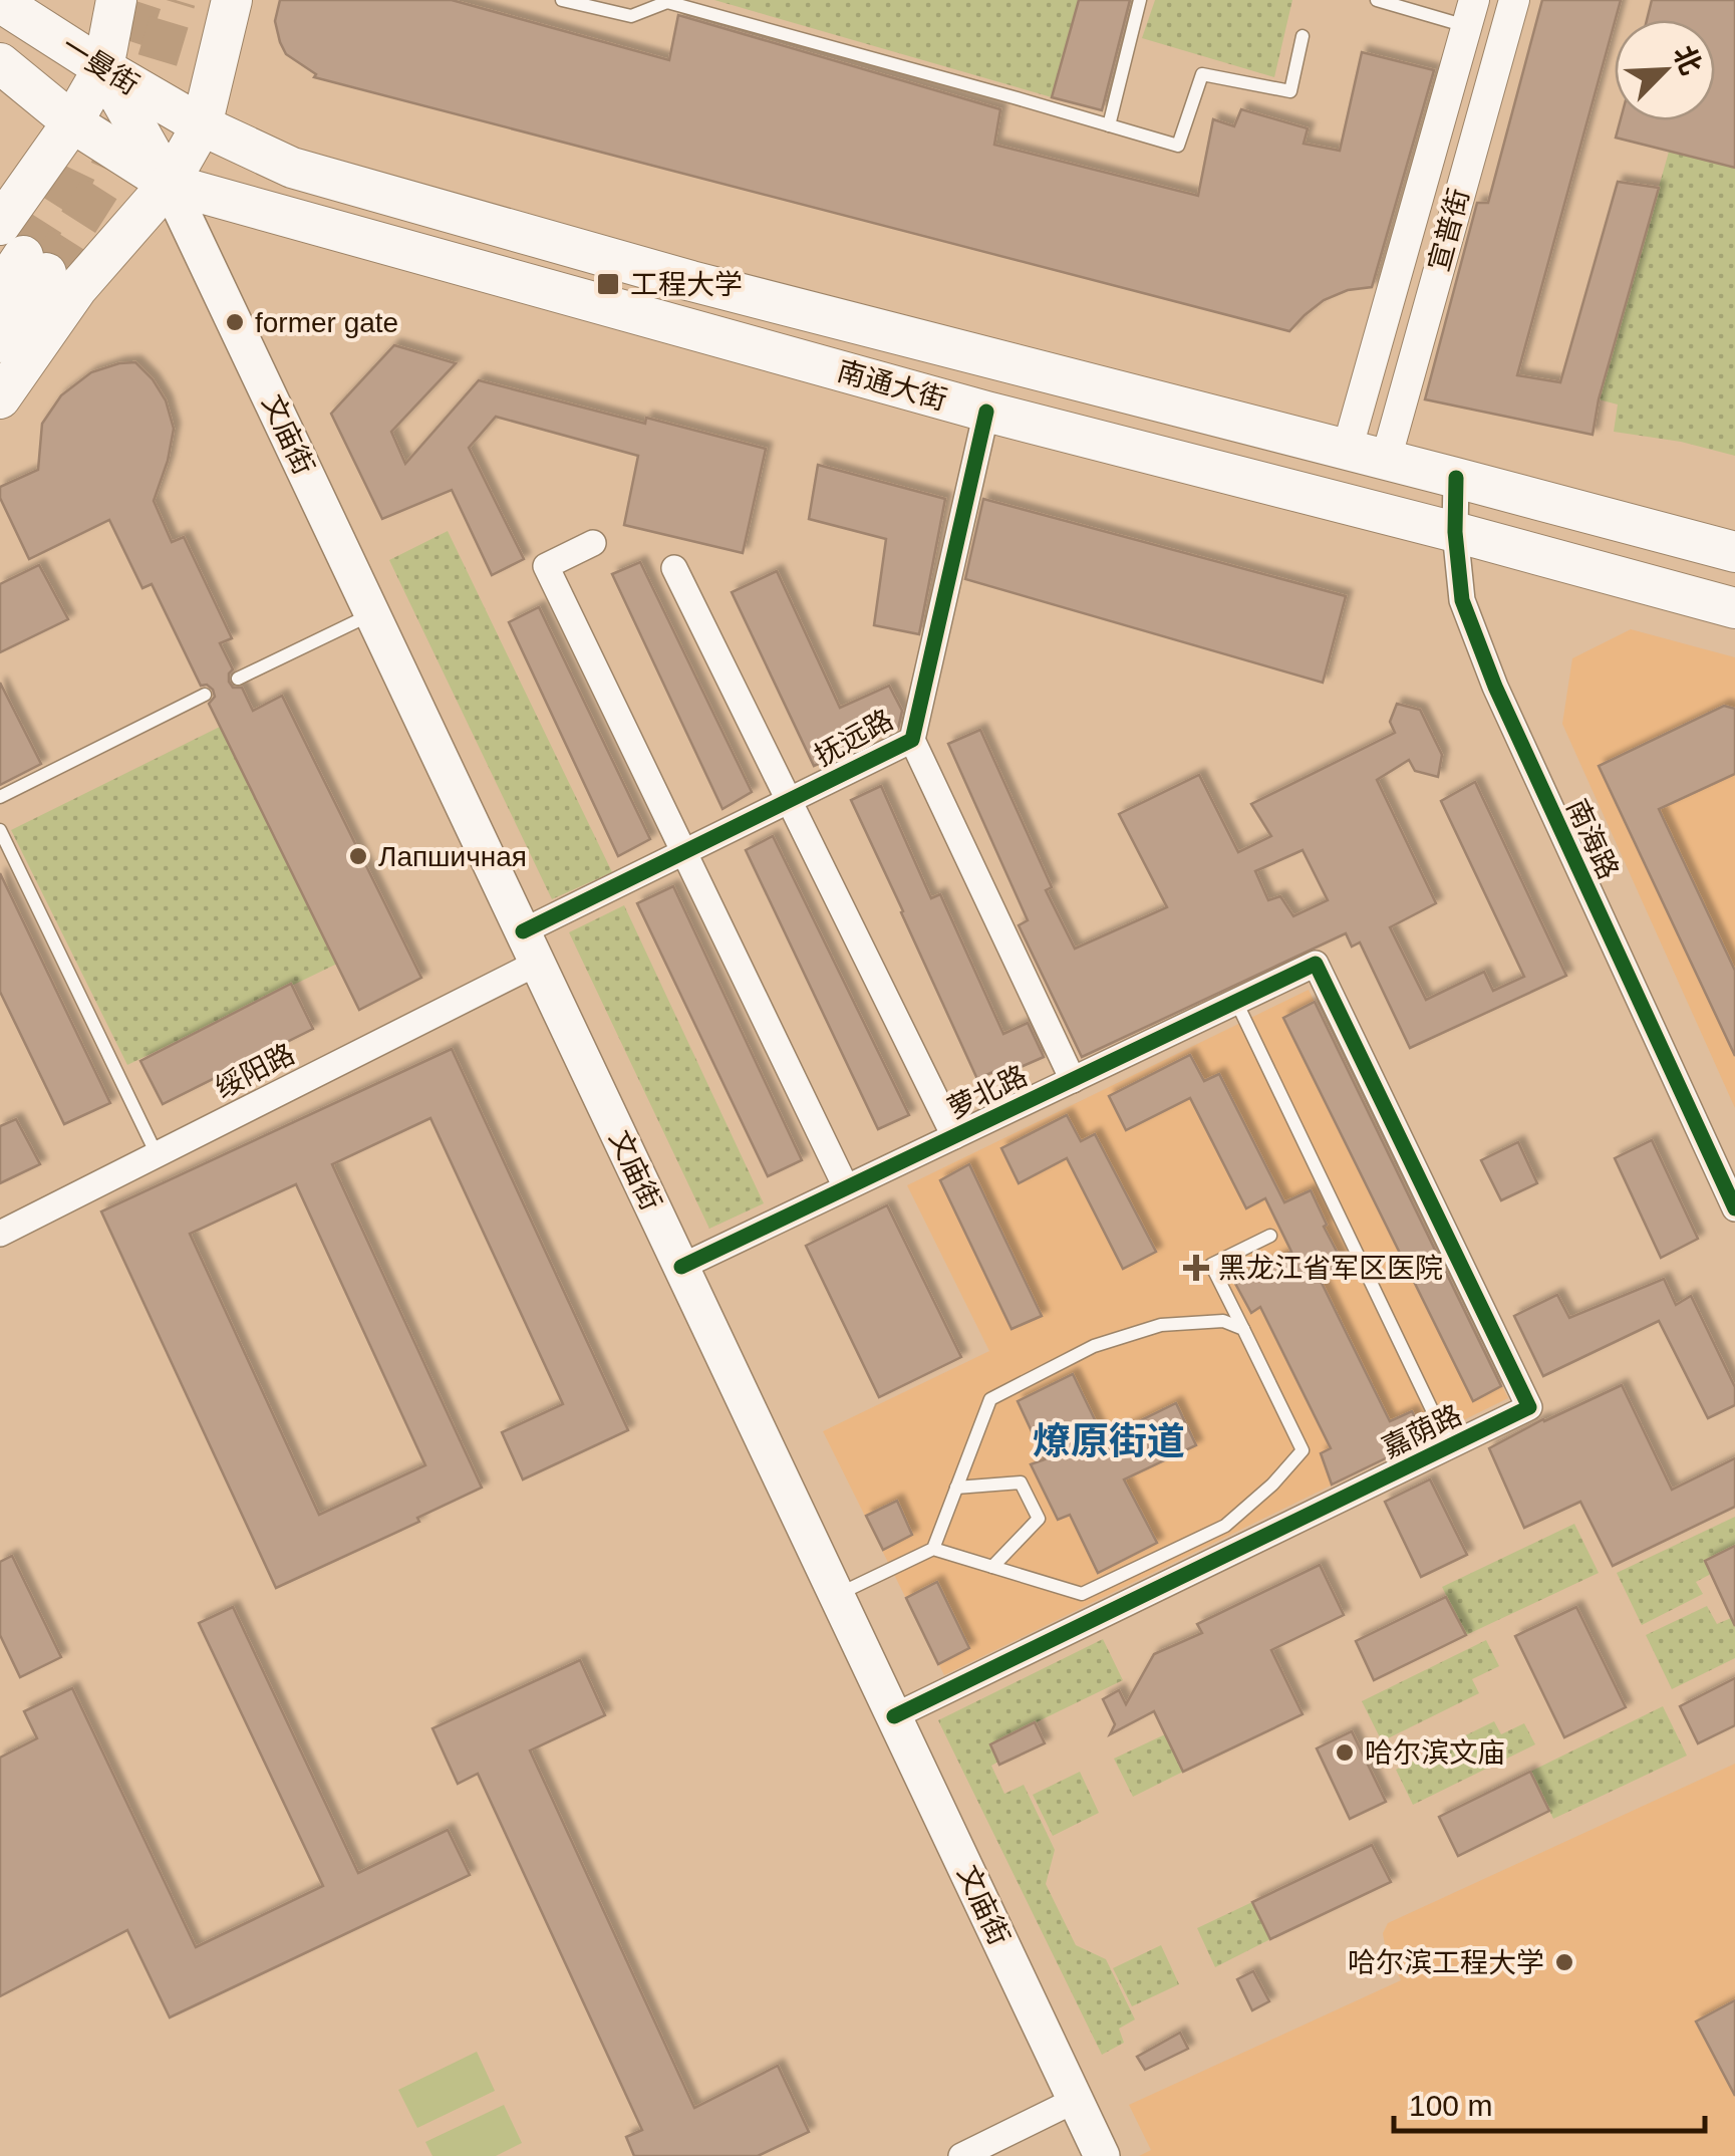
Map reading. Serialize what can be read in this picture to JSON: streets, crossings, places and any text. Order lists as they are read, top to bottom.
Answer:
{
  "streets": {
    "main road": ["一曼街", "南通大街", "文庙街"],
    "street": [
      "宣普街",
      "抚远路",
      "南海路",
      "绥阳路",
      "萝北路",
      "嘉荫路"
    ]
  },
  "crossings": [
    ["一曼街", "南通大街"],
    ["一曼街", "文庙街"],
    ["宣普街", "南通大街"],
    ["南通大街", "文庙街"],
    ["南通大街", "抚远路"],
    ["南通大街", "南海路"],
    ["文庙街", "抚远路"],
    ["文庙街", "绥阳路"],
    ["文庙街", "萝北路"],
    ["文庙街", "嘉荫路"],
    ["抚远路", "绥阳路"],
    ["萝北路", "嘉荫路"]
  ],
  "districts": ["燎原街道"],
  "places": {
    "transit": ["工程大学"],
    "other": [
      "former gate",
      "Лапшичная",
      "哈尔滨文庙",
      "哈尔滨工程大学"
    ],
    "health": ["黑龙江省军区医院"]
  },
  "scale_bar": "100 m",
  "north": "top right"
}
